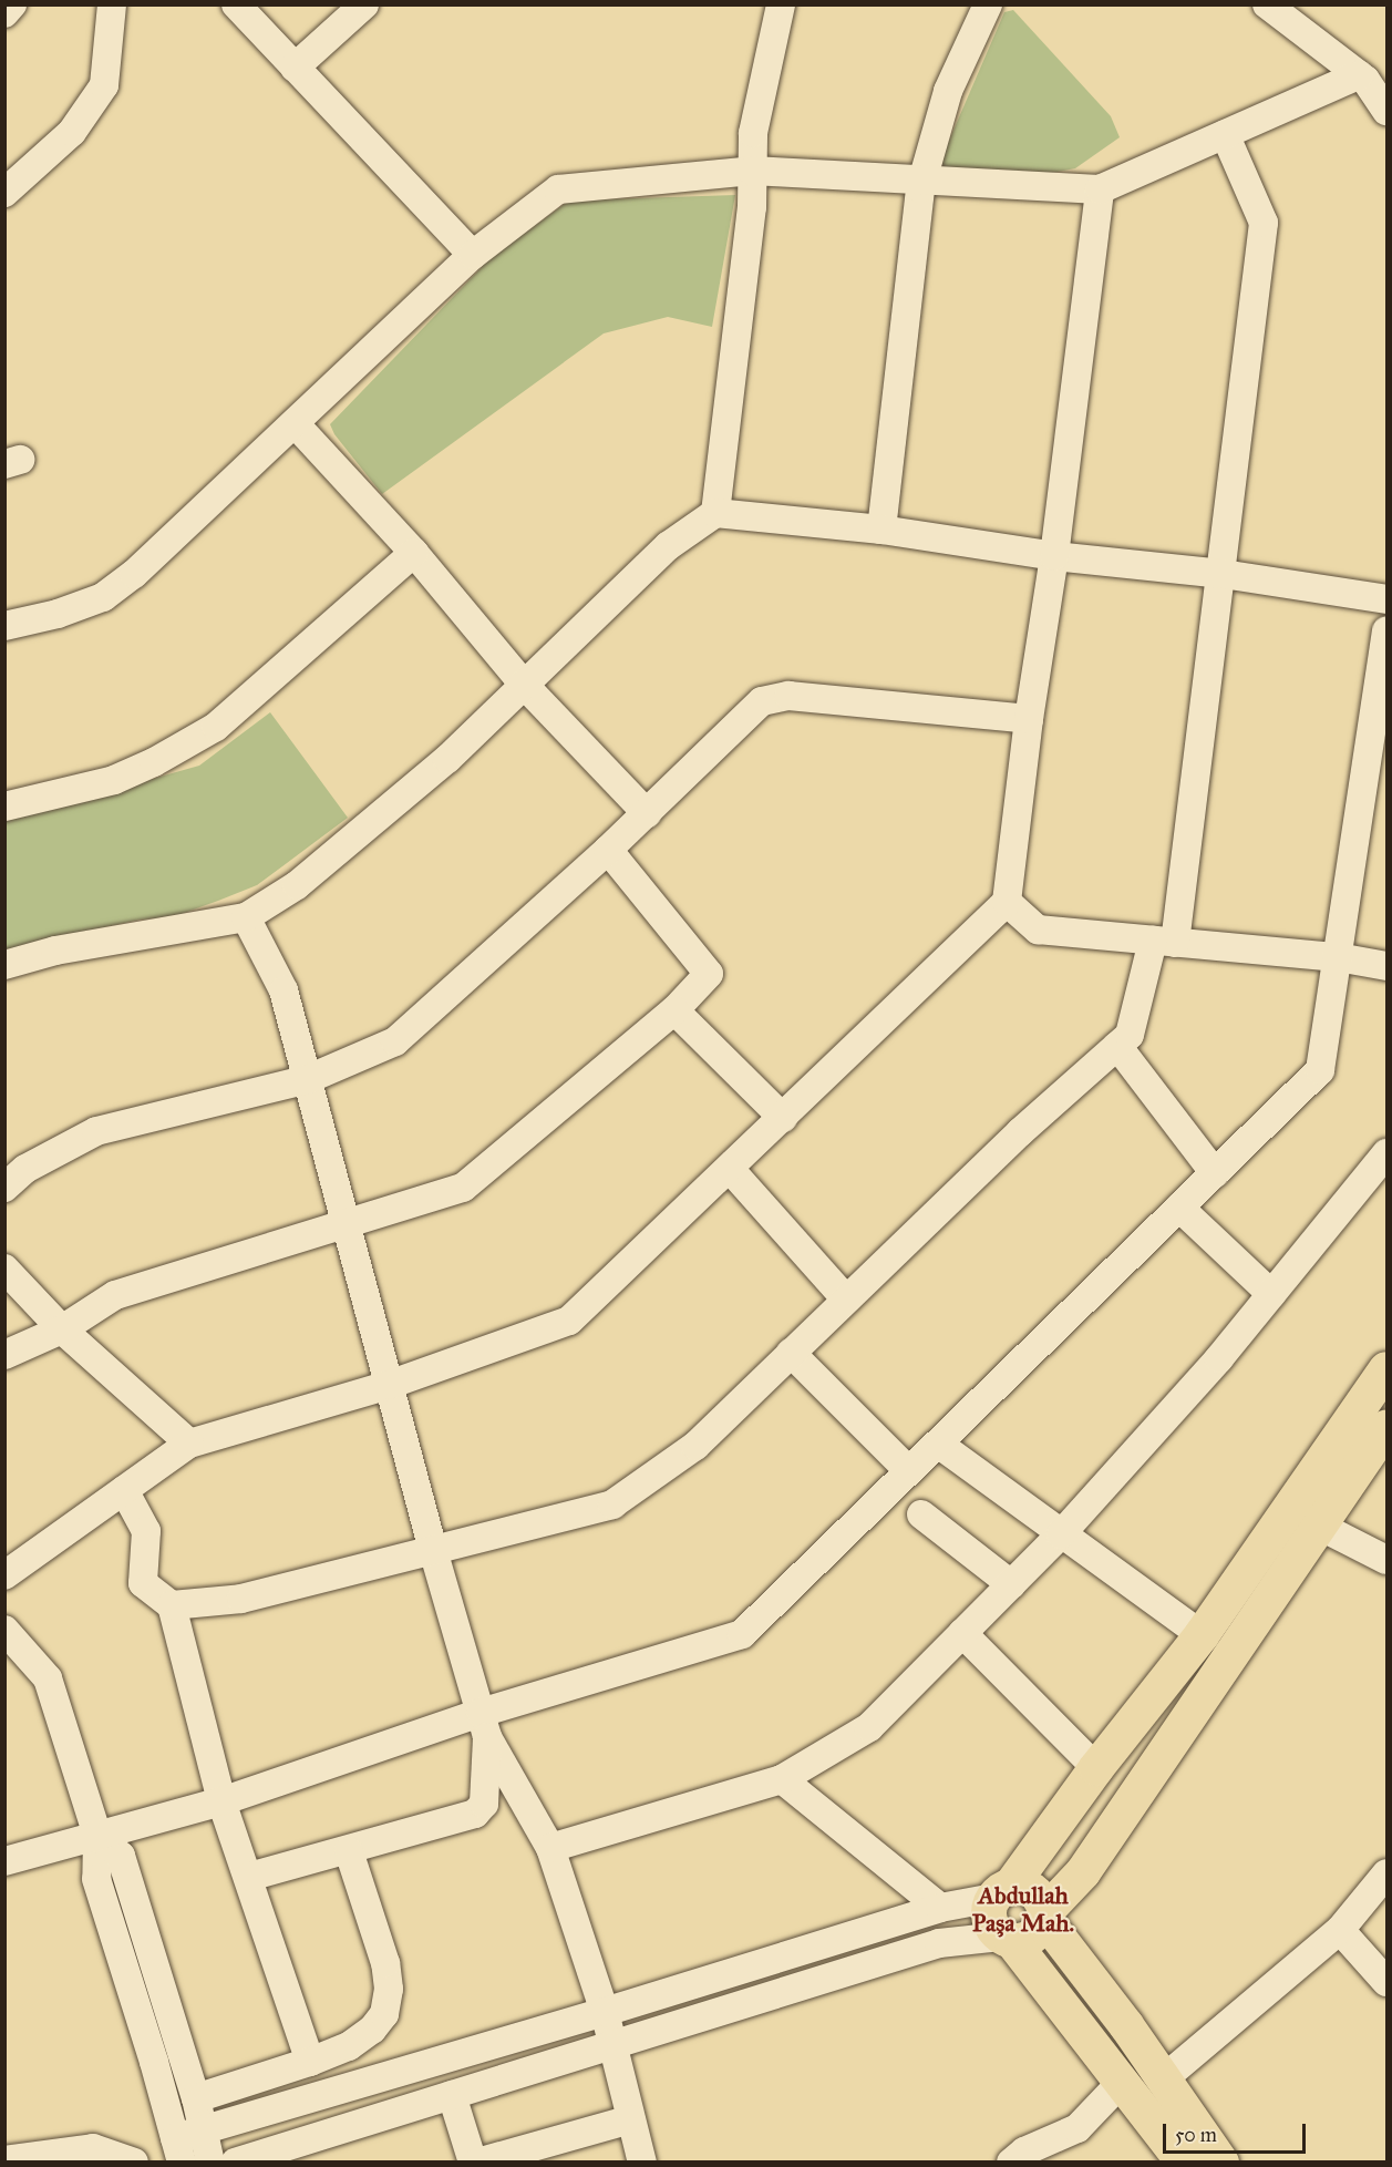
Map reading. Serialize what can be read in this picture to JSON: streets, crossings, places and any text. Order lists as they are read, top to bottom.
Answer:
{
  "districts": ["Abdullah Paşa Mah."],
  "scale_bar": "50 m"
}
